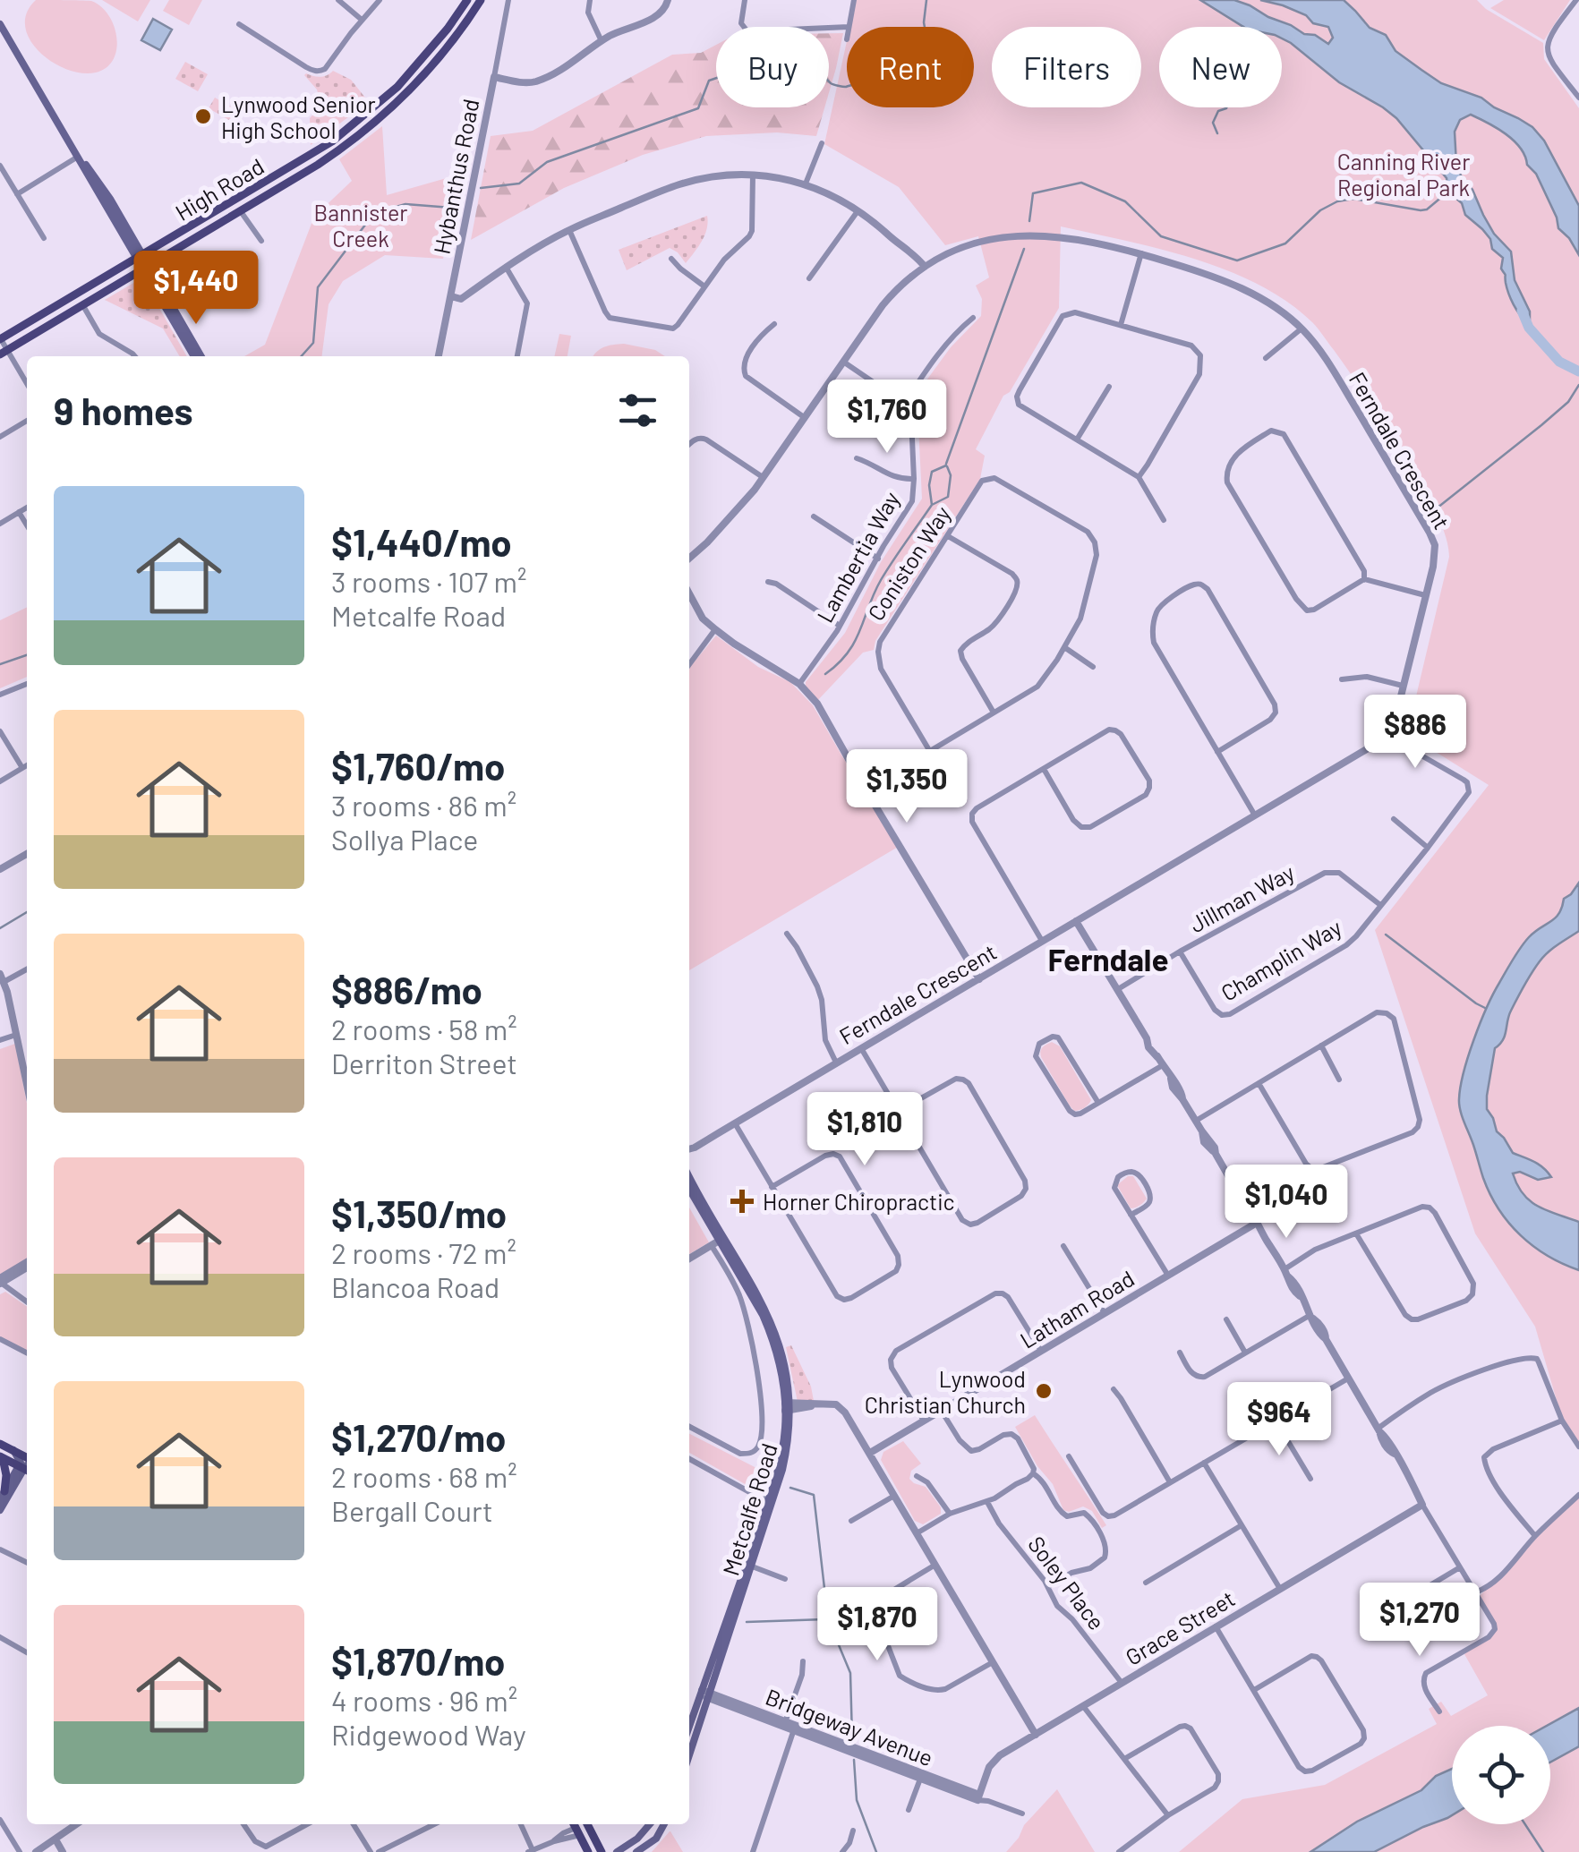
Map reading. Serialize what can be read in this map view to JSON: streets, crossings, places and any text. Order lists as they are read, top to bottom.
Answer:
{
  "streets": {
    "main road": ["High Road", "Metcalfe Road"],
    "street": [
      "Hybanthus Road",
      "Ferndale Crescent",
      "Lambertia Way",
      "Coniston Way",
      "Jillman Way",
      "Champlin Way",
      "Latham Road",
      "Soley Place",
      "Grace Street",
      "Bridgeway Avenue"
    ]
  },
  "crossings": [
    ["Ferndale Crescent", "Champlin Way"],
    ["Jillman Way", "Champlin Way"],
    ["Metcalfe Road", "Bridgeway Avenue"],
    ["Soley Place", "Grace Street"],
    ["Grace Street", "Bridgeway Avenue"]
  ],
  "districts": ["Ferndale"],
  "parks": ["Canning River Regional Park", "Bannister Creek"],
  "places": {
    "other": ["Lynwood Senior High School", "Lynwood Christian Church"],
    "health": ["Horner Chiropractic"]
  },
  "page": {
    "chip": [
      "Buy",
      "Rent",
      "Filters",
      "New"
    ],
    "price": [
      "$1,440",
      "$1,760",
      "$886",
      "$1,350",
      "$1,810",
      "$1,040",
      "$964",
      "$1,270",
      "$1,870"
    ],
    "heading": "9 homes",
    "list": [
      {
        "name": "$1,440/mo",
        "note": "3 rooms · 107 m² · Metcalfe Road"
      },
      {
        "name": "$1,760/mo",
        "note": "3 rooms · 86 m² · Sollya Place"
      },
      {
        "name": "$886/mo",
        "note": "2 rooms · 58 m² · Derriton Street"
      },
      {
        "name": "$1,350/mo",
        "note": "2 rooms · 72 m² · Blancoa Road"
      },
      {
        "name": "$1,270/mo",
        "note": "2 rooms · 68 m² · Bergall Court"
      },
      {
        "name": "$1,870/mo",
        "note": "4 rooms · 96 m² · Ridgewood Way"
      }
    ]
  }
}
